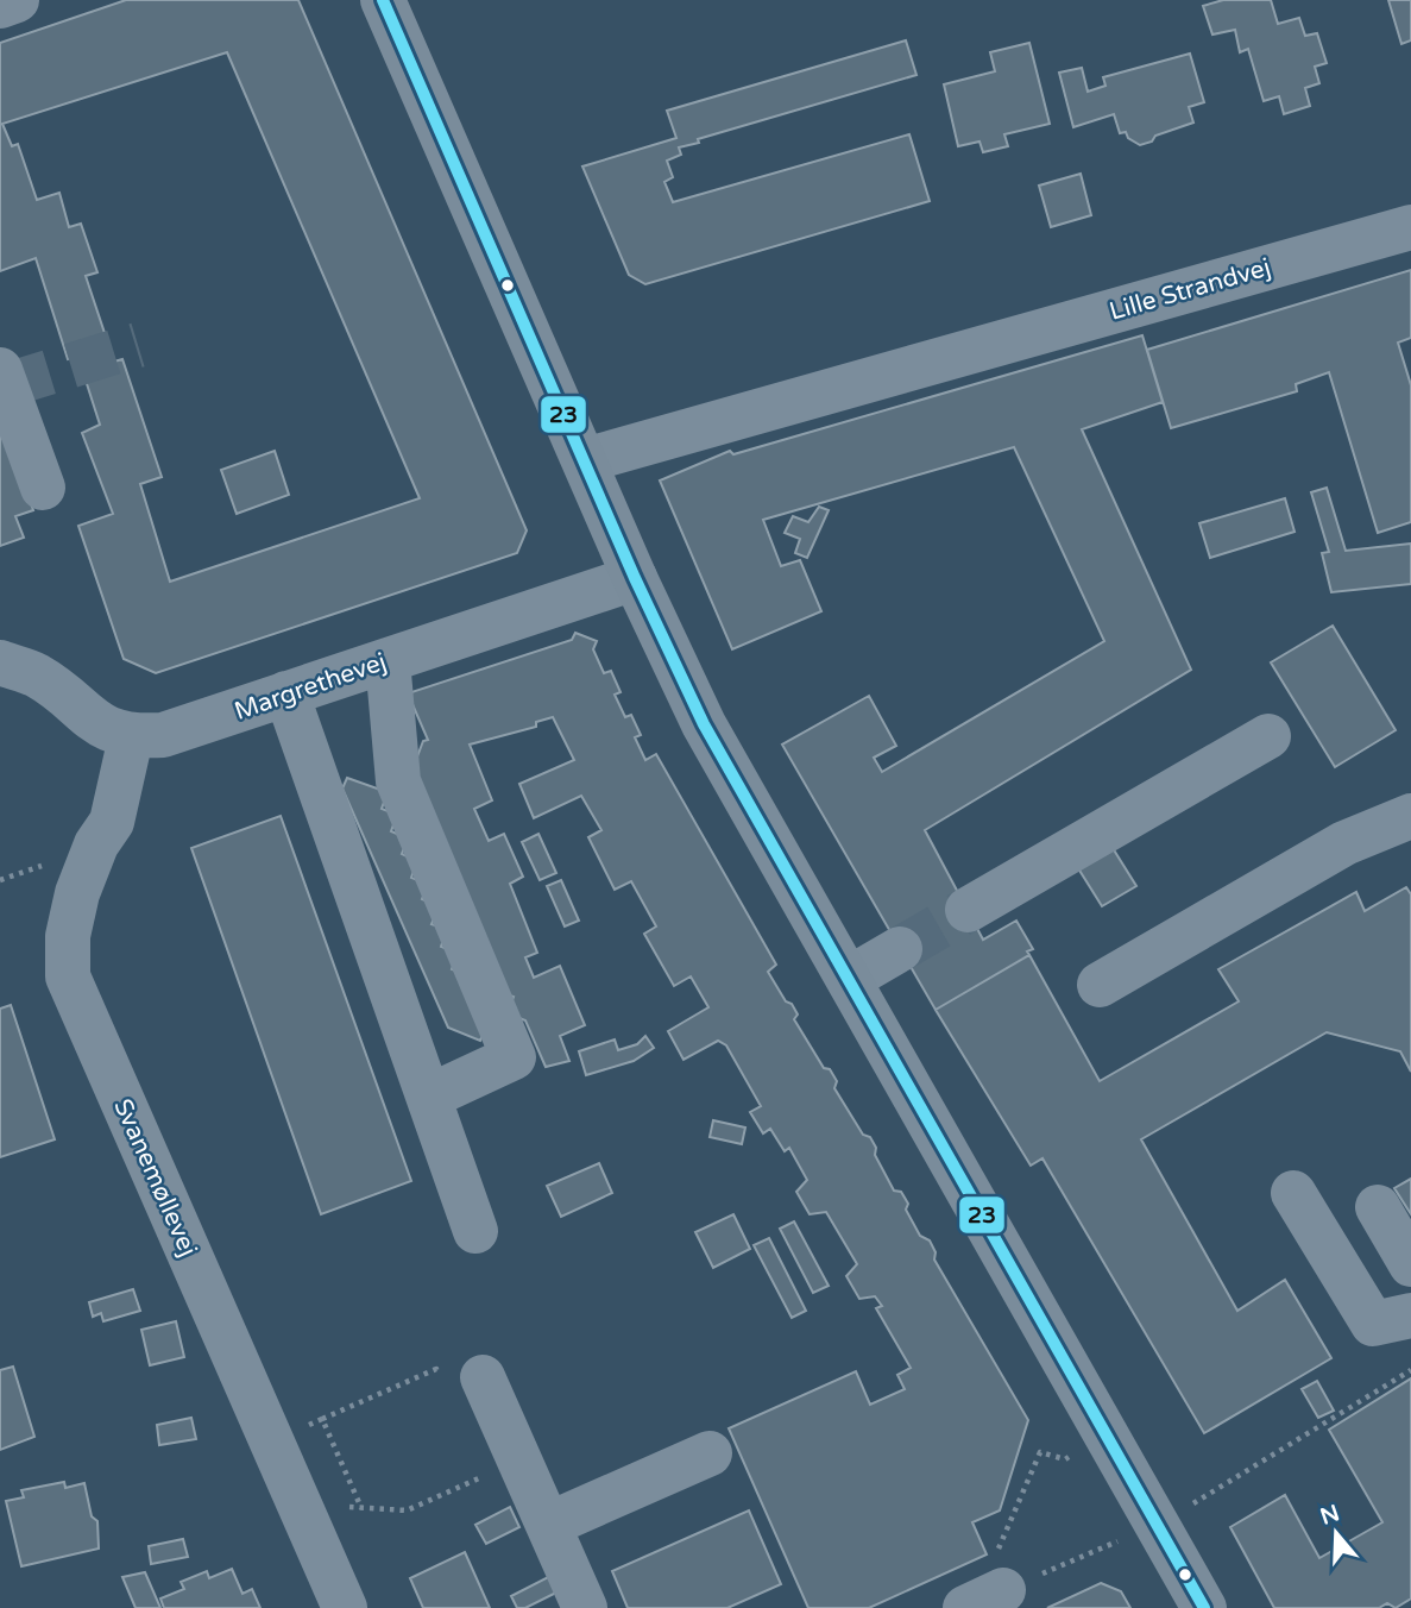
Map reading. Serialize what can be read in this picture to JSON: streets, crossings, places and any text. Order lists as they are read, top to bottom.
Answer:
{
  "streets": {
    "street": ["Lille Strandvej", "Margrethevej", "Svanemøllevej"]
  },
  "crossings": [
    ["Margrethevej", "Svanemøllevej"]
  ],
  "lines": ["transit line 23"],
  "north": "top"
}
